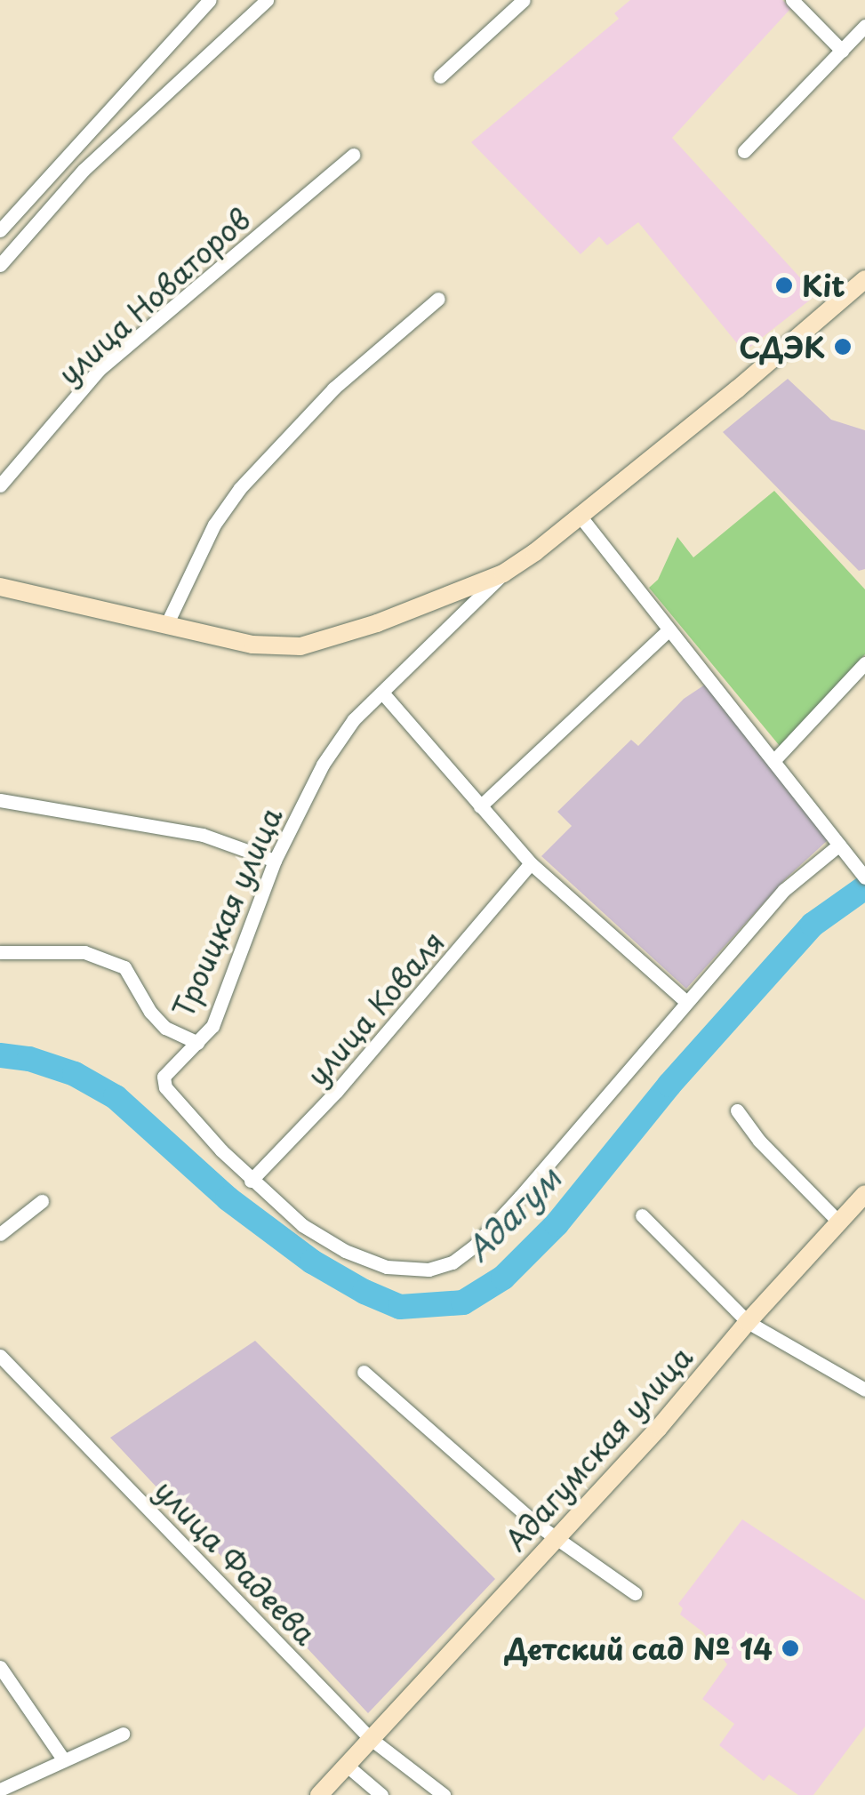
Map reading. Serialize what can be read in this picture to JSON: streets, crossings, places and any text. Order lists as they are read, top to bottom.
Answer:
{
  "streets": {
    "main road": ["Троицкая улица", "Адагумская улица"],
    "street": ["улица Новаторов", "улица Коваля", "улица Фадеева"]
  },
  "crossings": [
    ["Троицкая улица", "улица Коваля"],
    ["Адагумская улица", "улица Фадеева"]
  ],
  "water": ["Адагум"],
  "places": ["Kit", "СДЭК", "Детский сад № 14"]
}
